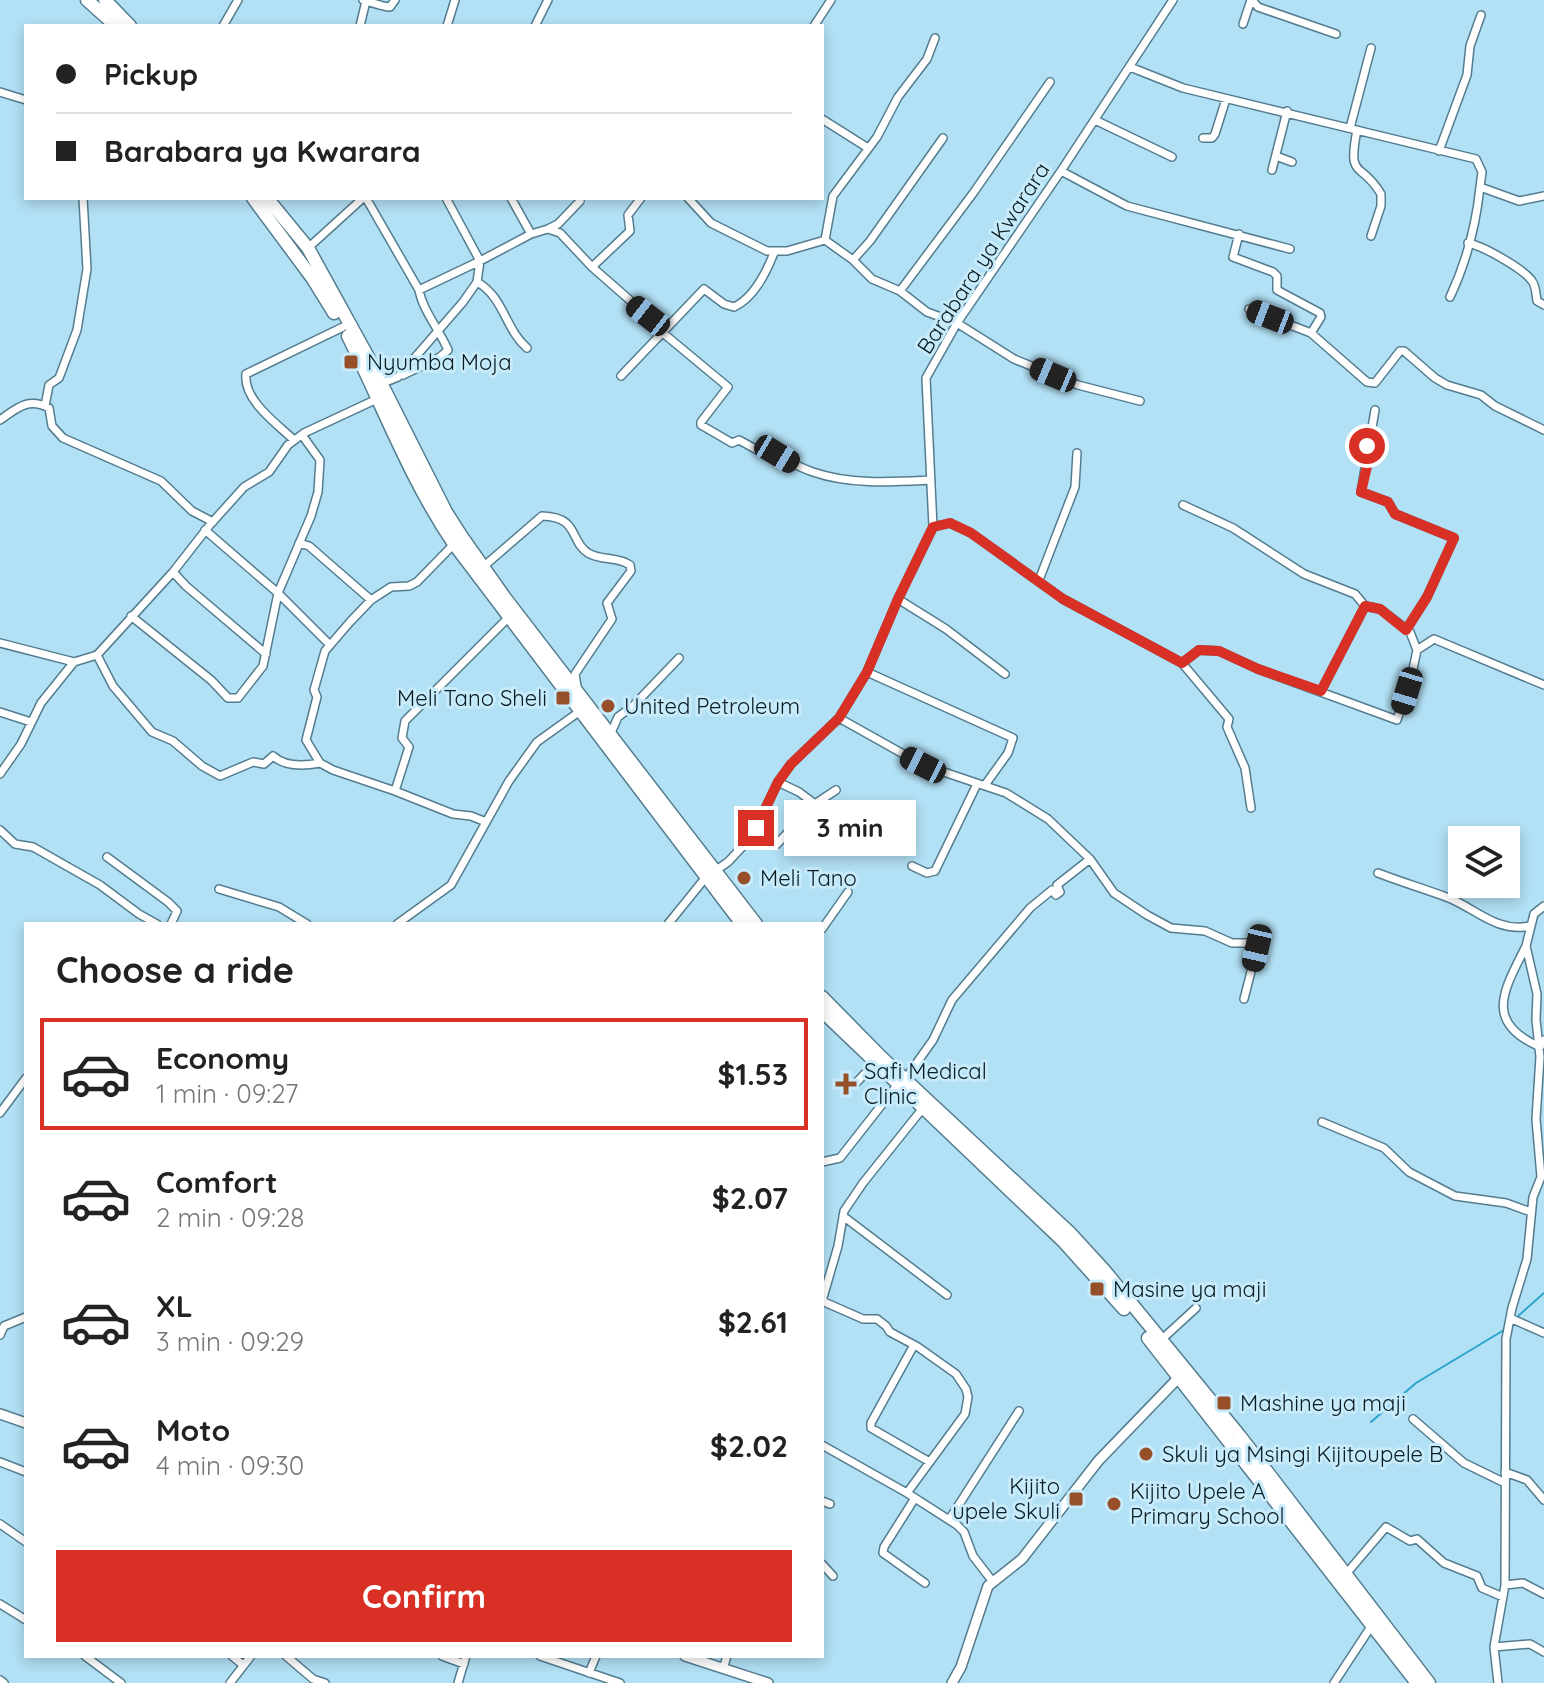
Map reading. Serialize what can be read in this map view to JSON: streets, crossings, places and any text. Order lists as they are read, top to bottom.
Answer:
{
  "streets": {
    "street": ["Barabara ya Kwarara"]
  },
  "places": {
    "transit": [
      "Nyumba Moja",
      "Meli Tano Sheli",
      "Masine ya maji",
      "Mashine ya maji",
      "Kijito upele Skuli"
    ],
    "other": [
      "United Petroleum",
      "Meli Tano",
      "Skuli ya Msingi Kijitoupele B",
      "Kijito Upele A Primary School"
    ],
    "health": ["Safi Medical Clinic"]
  },
  "page": {
    "banner": ["Pickup", "Barabara ya Kwarara"],
    "bubble": "3 min",
    "heading": "Choose a ride",
    "list": [
      {
        "name": "Economy",
        "note": "1 min · 09:27",
        "value": "$1.53"
      },
      {
        "name": "Comfort",
        "note": "2 min · 09:28",
        "value": "$2.07"
      },
      {
        "name": "XL",
        "note": "3 min · 09:29",
        "value": "$2.61"
      },
      {
        "name": "Moto",
        "note": "4 min · 09:30",
        "value": "$2.02"
      }
    ],
    "buttons": "Confirm"
  }
}
